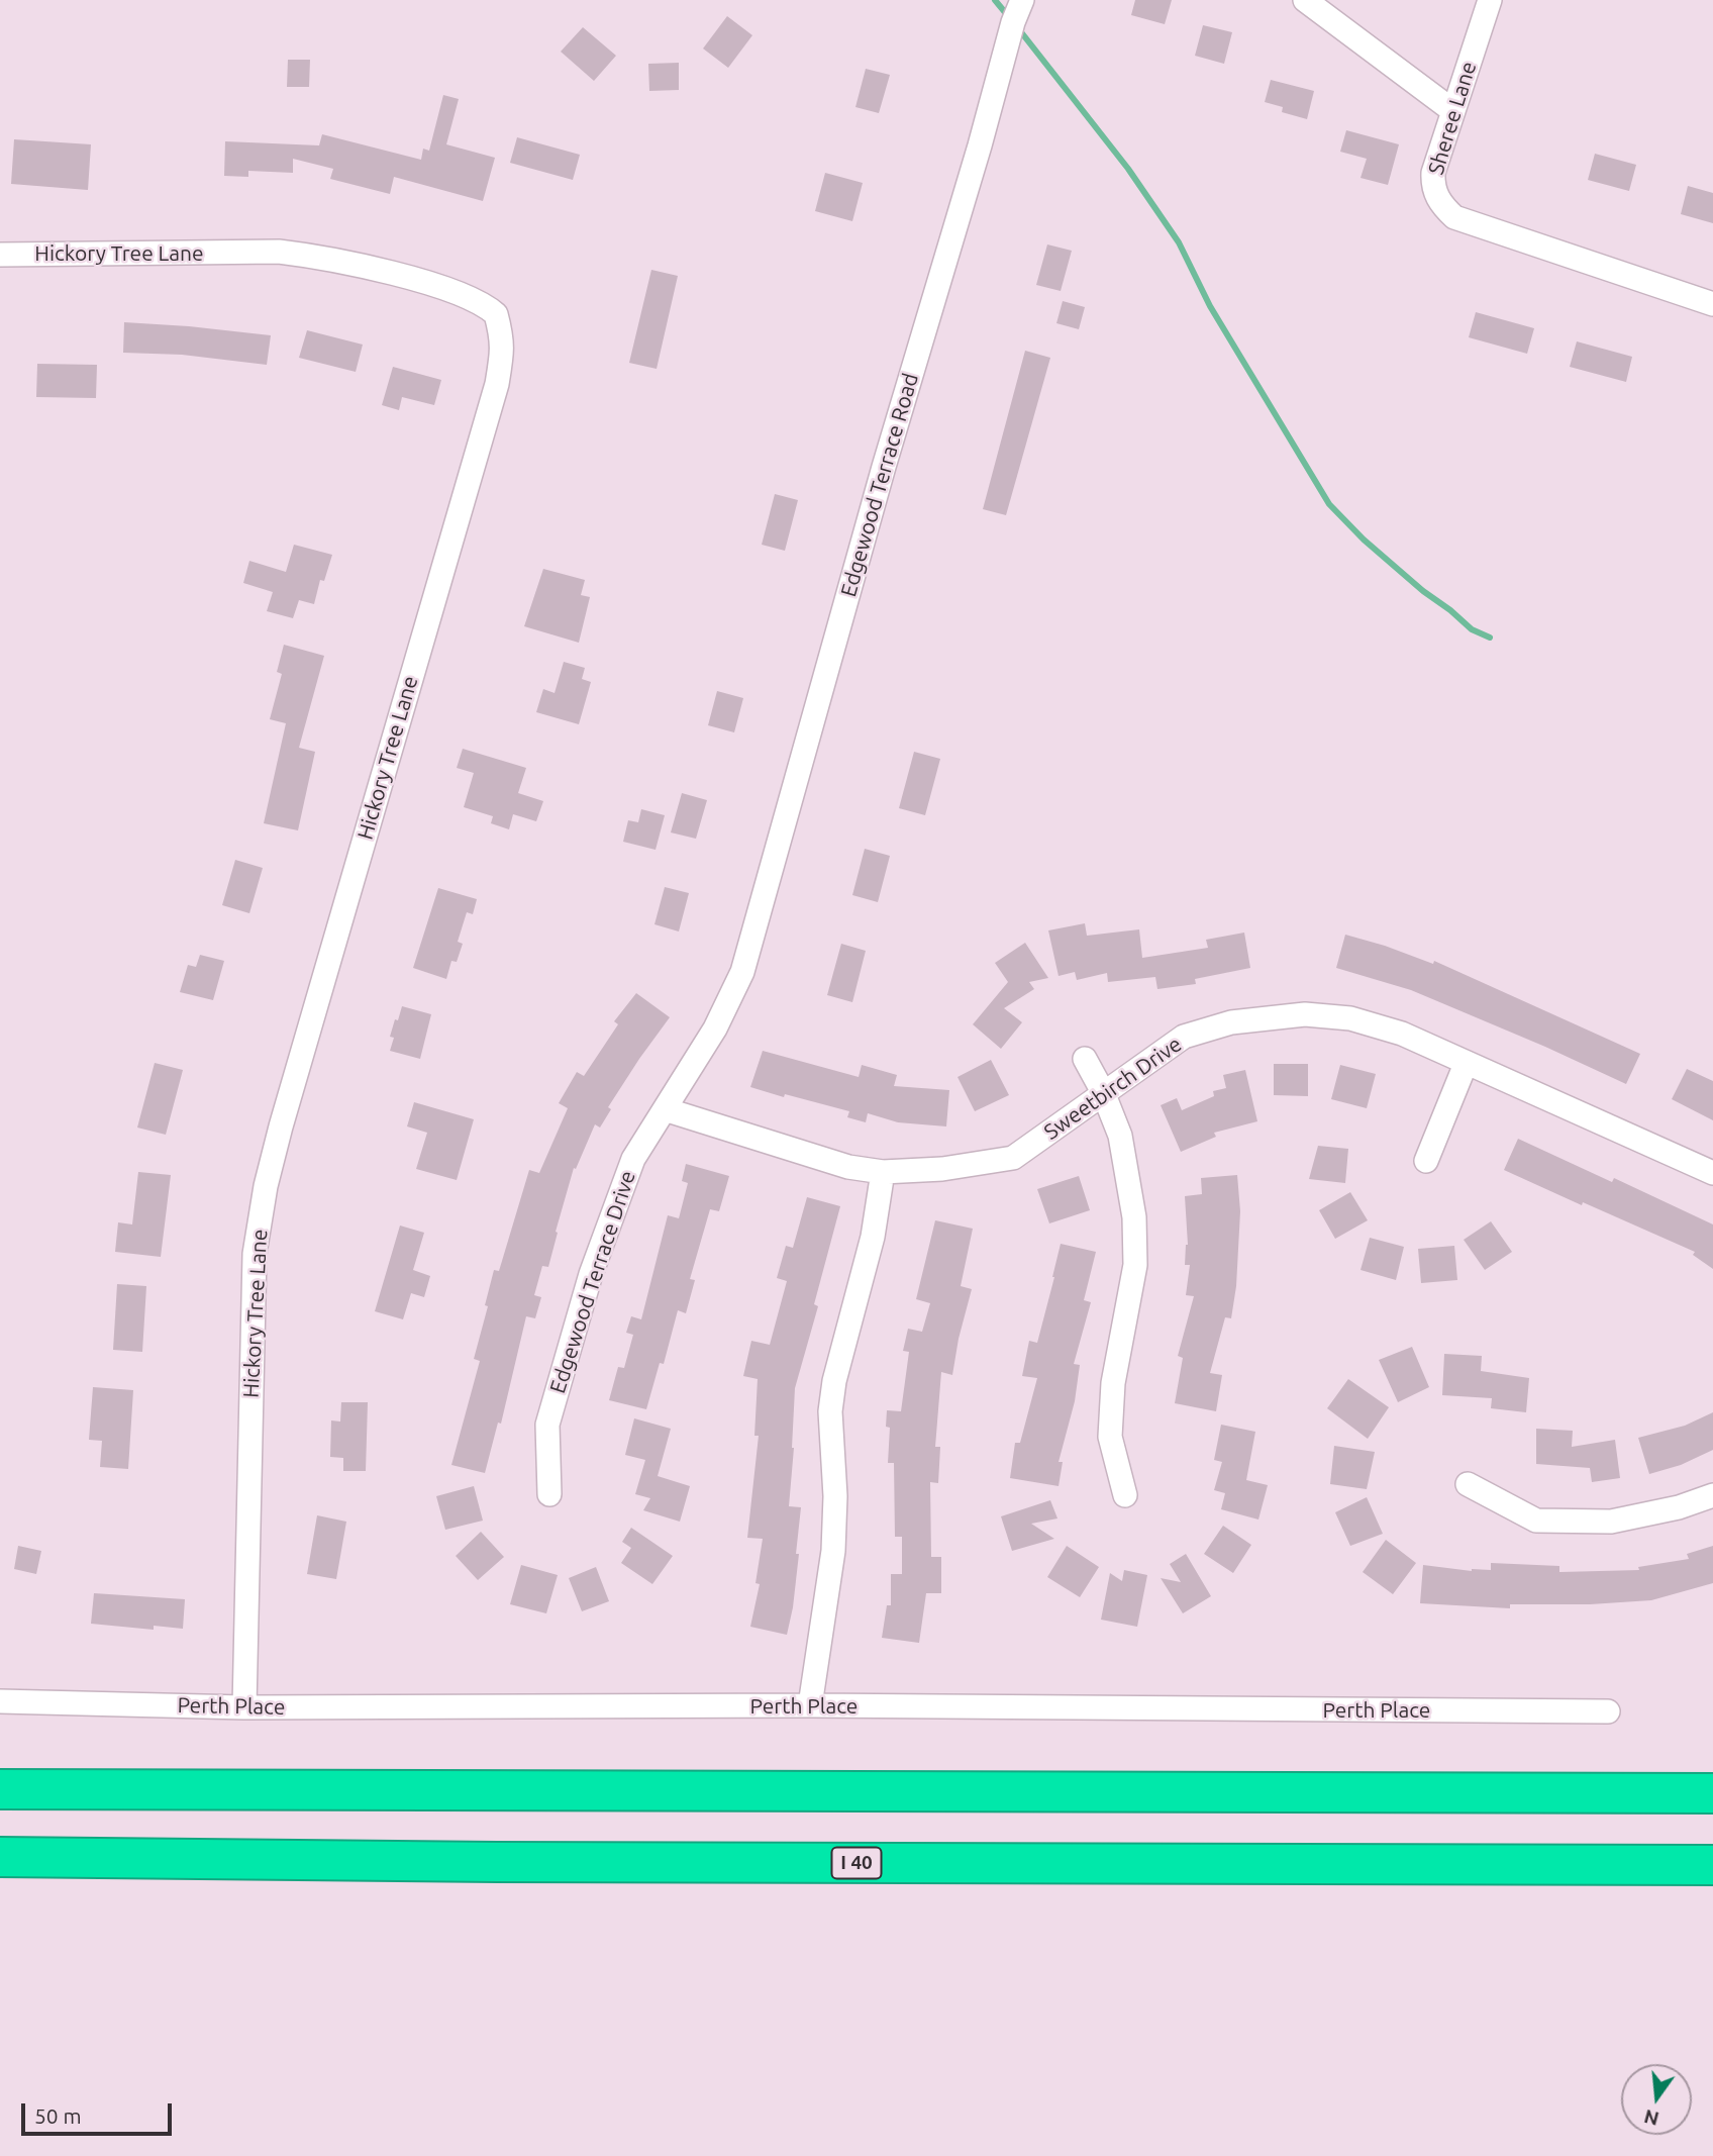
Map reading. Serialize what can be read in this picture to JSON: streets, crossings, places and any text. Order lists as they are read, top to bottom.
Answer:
{
  "streets": {
    "highway": ["I 40"],
    "street": [
      "Sheree Lane",
      "Hickory Tree Lane",
      "Edgewood Terrace Road",
      "Sweetbirch Drive",
      "Edgewood Terrace Drive",
      "Perth Place"
    ]
  },
  "crossings": [
    ["Hickory Tree Lane", "Perth Place"],
    ["Edgewood Terrace Road", "Edgewood Terrace Drive"],
    ["Sweetbirch Drive", "Edgewood Terrace Drive"]
  ],
  "scale_bar": "50 m",
  "north": "bottom"
}
